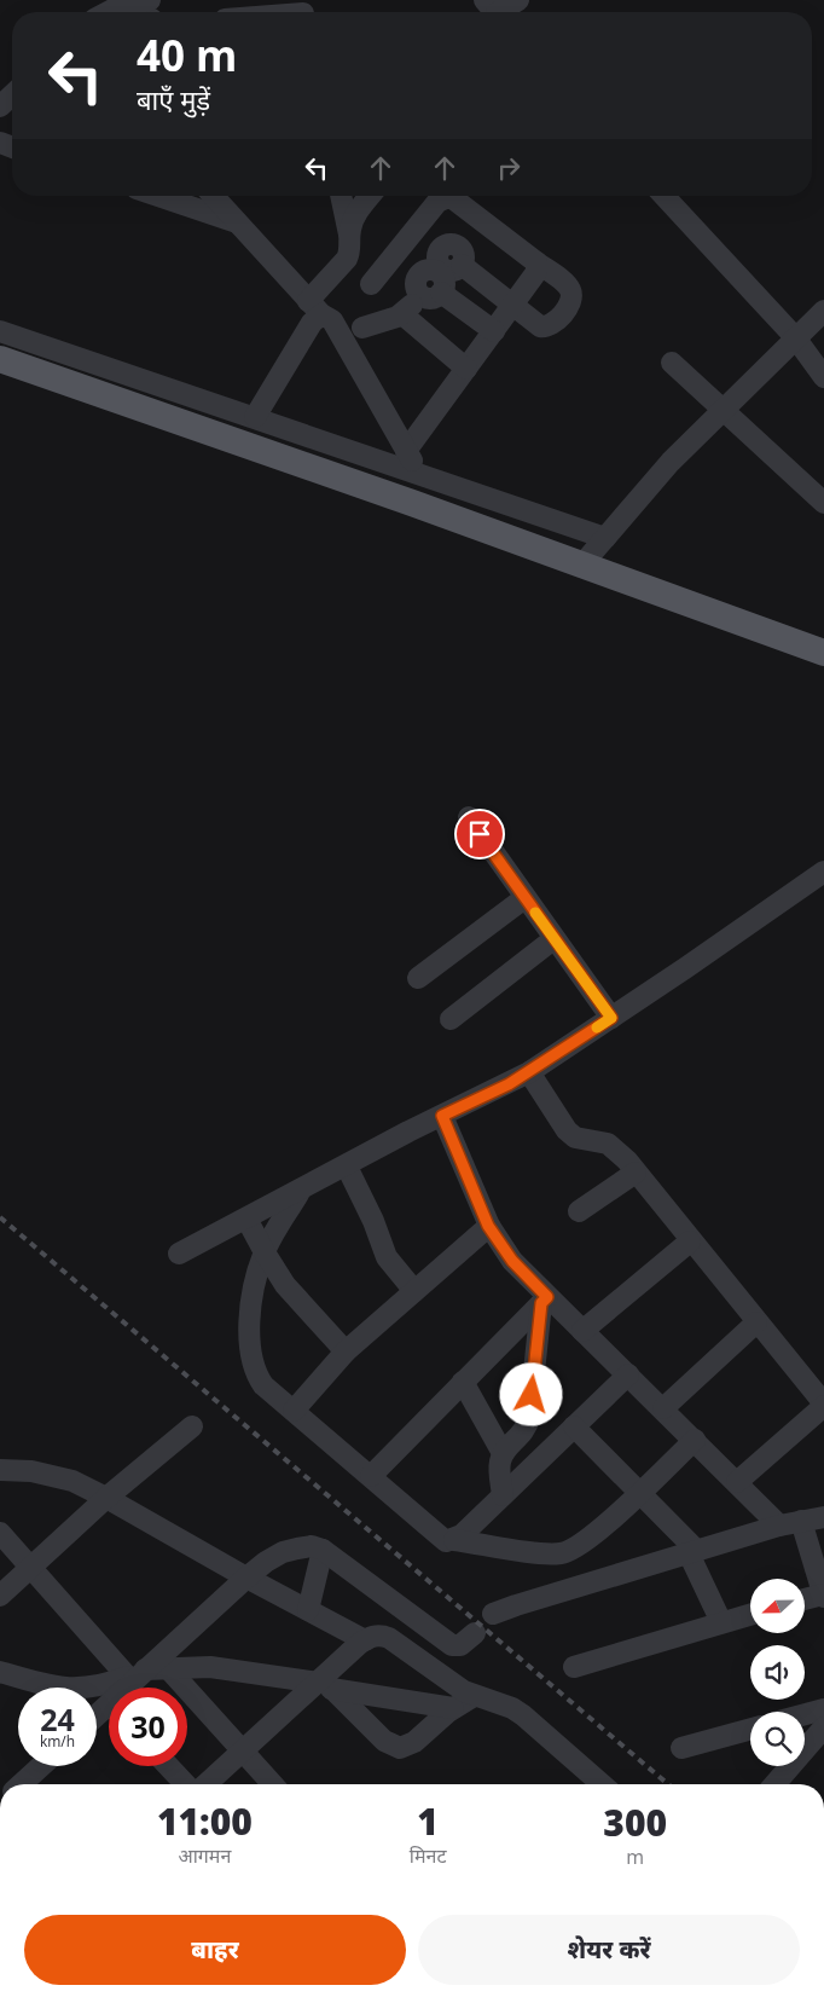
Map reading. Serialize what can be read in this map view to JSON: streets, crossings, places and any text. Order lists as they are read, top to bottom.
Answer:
{
  "north": "left",
  "page": {
    "turn": ["40 m", "बाएँ मुड़ें"],
    "speed": "24 km/h",
    "limit": "30",
    "eta": [
      "11:00",
      "आगमन",
      "1",
      "मिनट",
      "300",
      "m"
    ],
    "buttons": ["बाहर", "शेयर करें"]
  }
}
